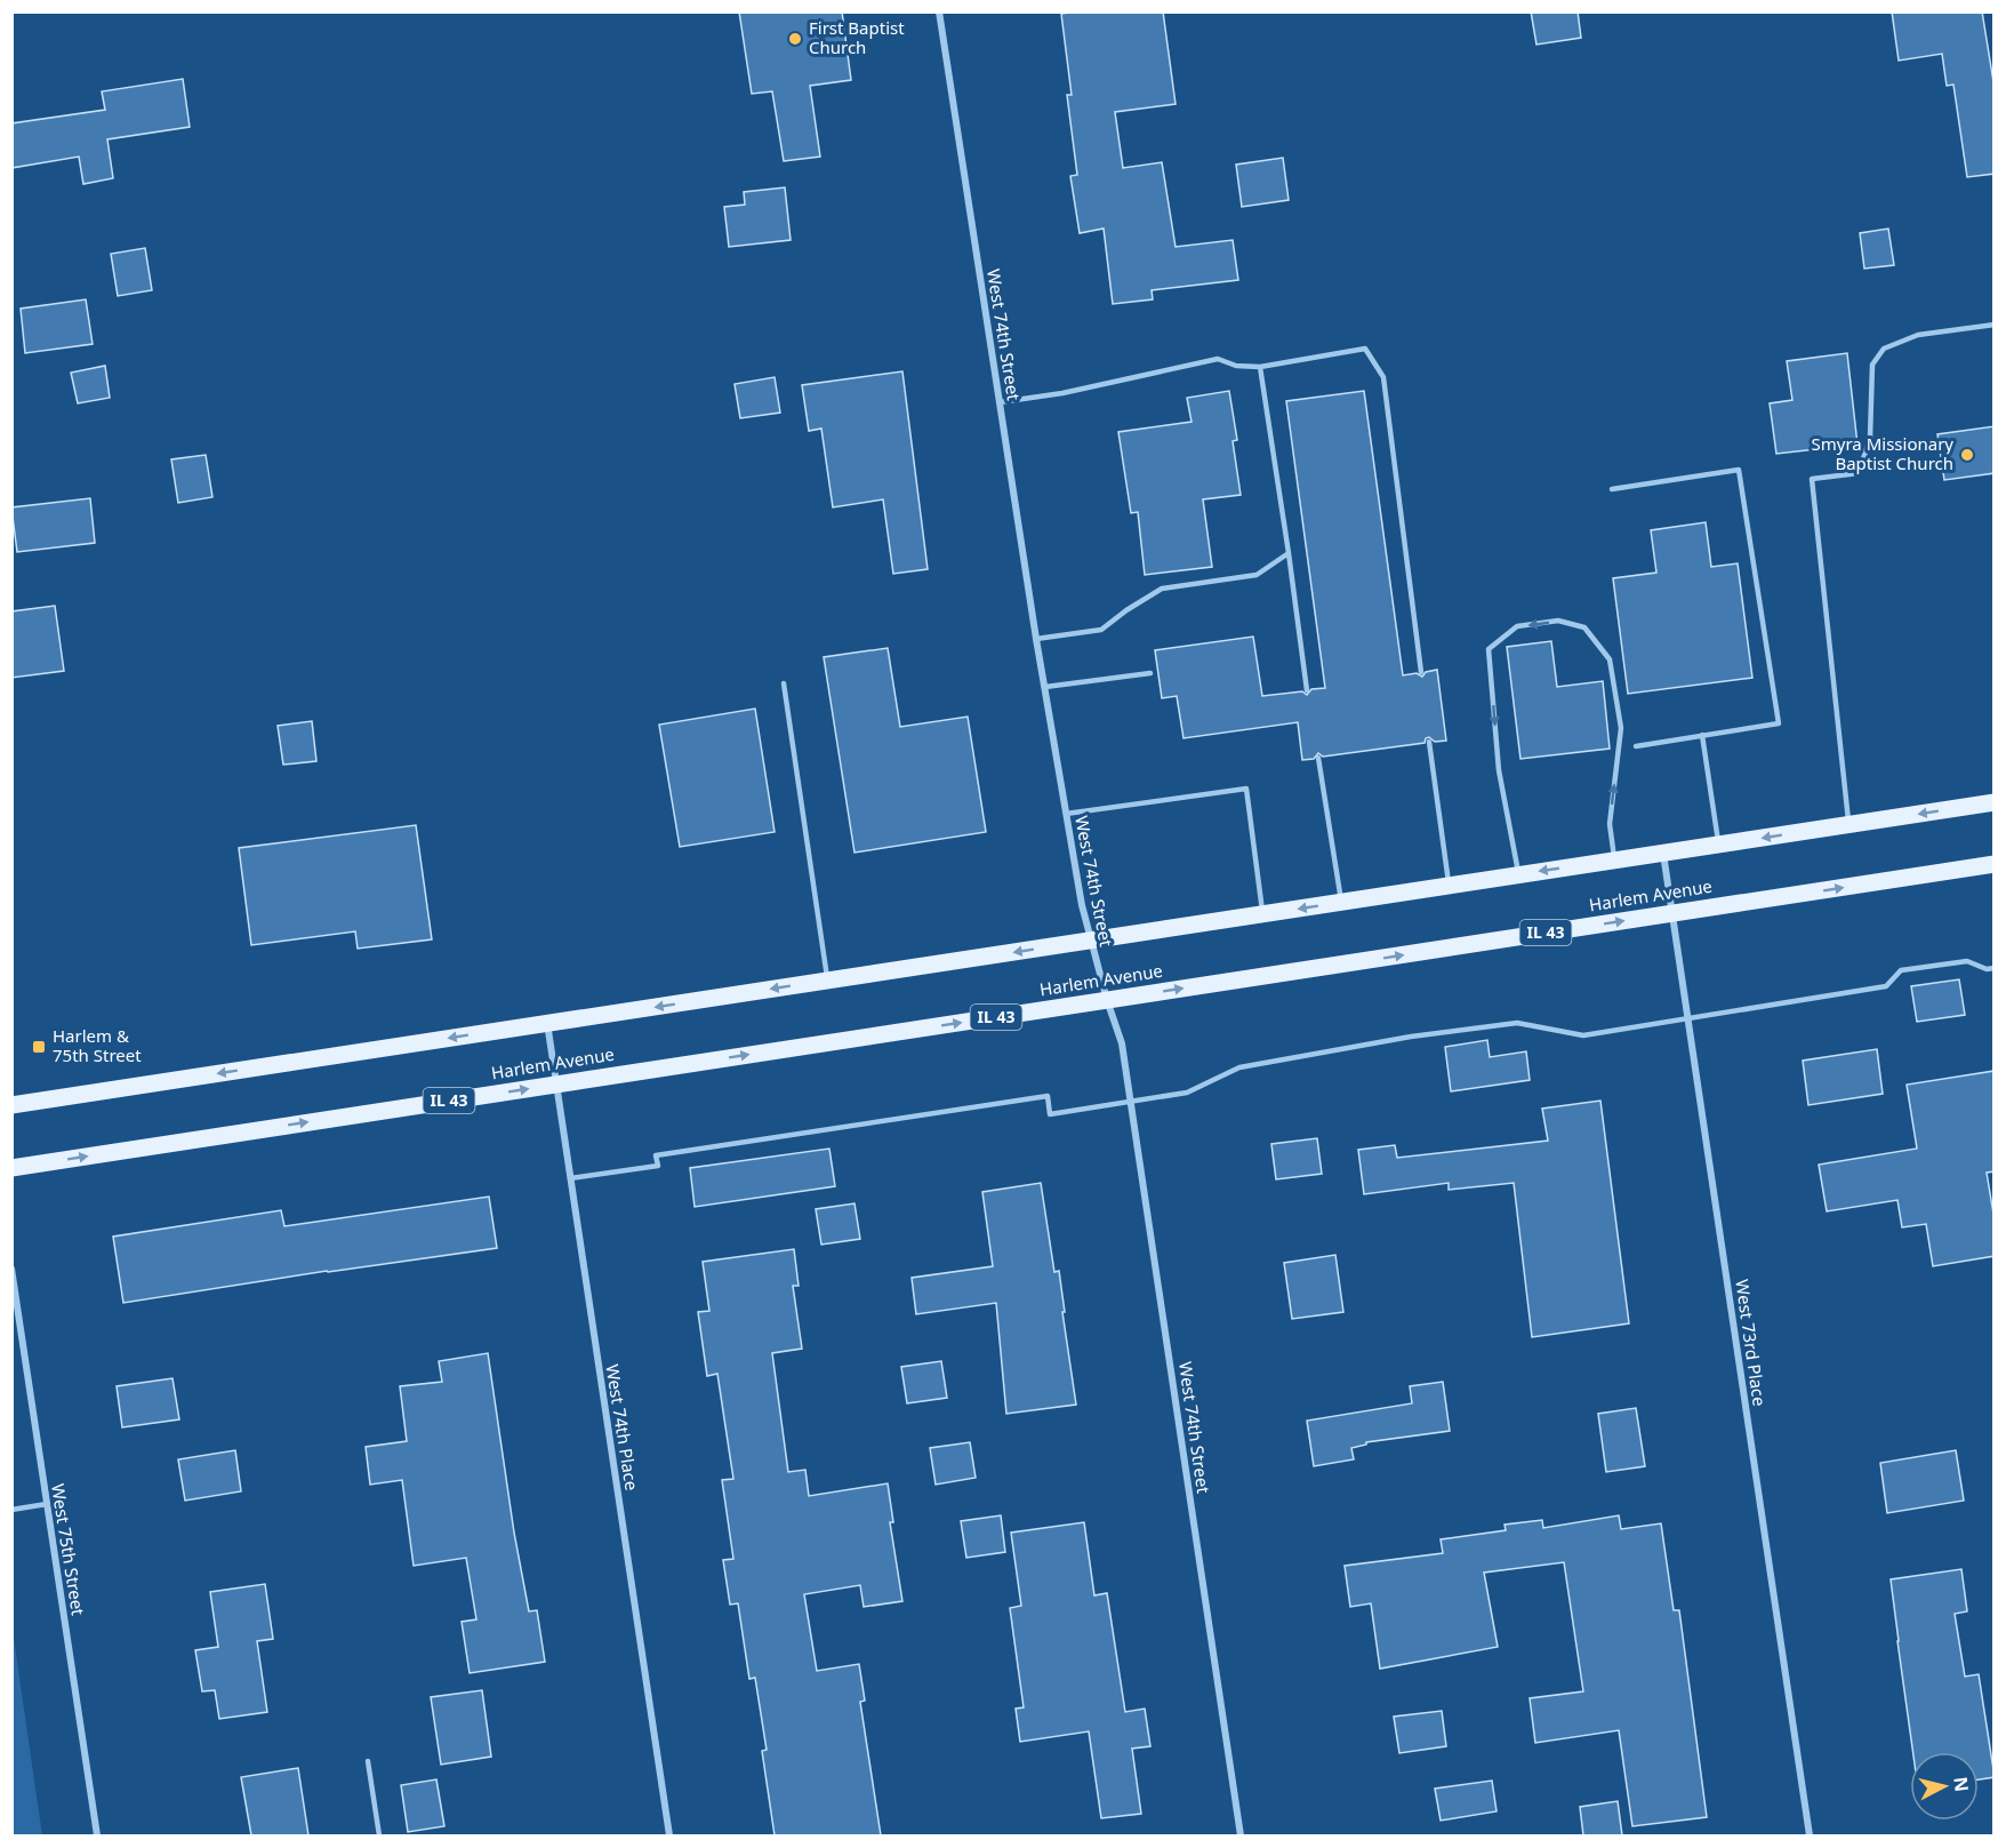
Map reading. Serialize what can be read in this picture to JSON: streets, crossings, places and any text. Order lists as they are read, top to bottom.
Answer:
{
  "streets": {
    "main road": ["Harlem Avenue", "IL 43"],
    "street": [
      "West 74th Street",
      "West 73rd Place",
      "West 74th Place",
      "West 75th Street"
    ]
  },
  "crossings": [
    ["West 74th Street", "Harlem Avenue"],
    ["Harlem Avenue", "West 73rd Place"],
    ["Harlem Avenue", "West 74th Place"]
  ],
  "places": {
    "other": ["First Baptist Church", "Smyra Missionary Baptist Church"],
    "transit": ["Harlem & 75th Street"]
  },
  "north": "right"
}
